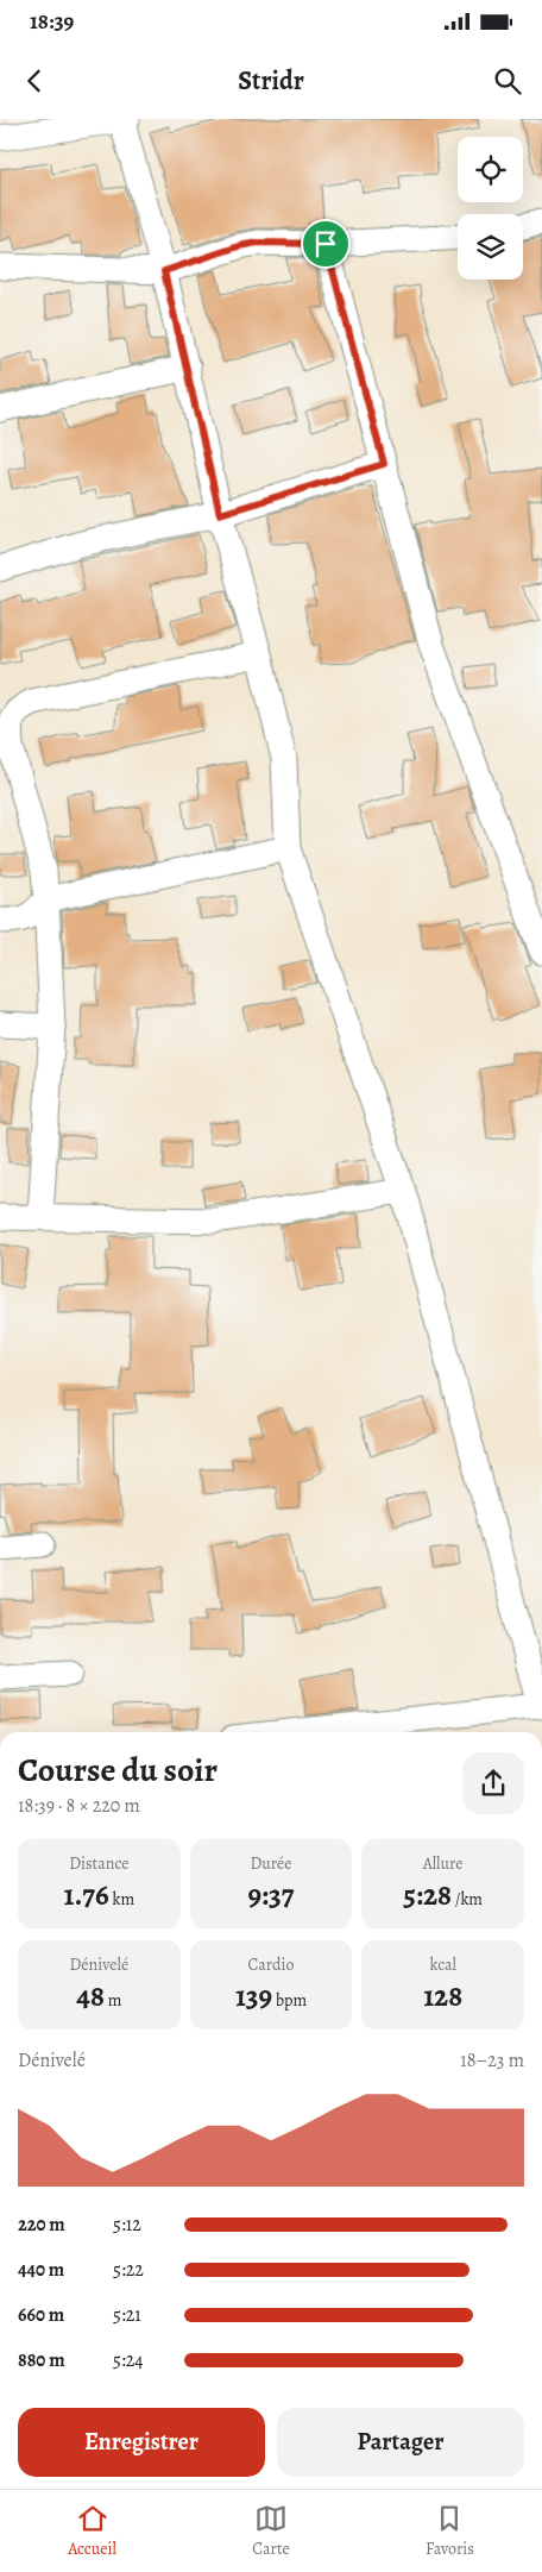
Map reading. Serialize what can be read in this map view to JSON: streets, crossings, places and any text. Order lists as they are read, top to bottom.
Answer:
{
  "page": {
    "status": "18:39",
    "header": "Stridr",
    "heading": ["Course du soir", "18:39 · 8 × 220 m"],
    "stats": [
      ["Distance", "1.76 km"],
      ["Durée", "9:37"],
      ["Allure", "5:28 /km"],
      ["Dénivelé", "48 m"],
      ["Cardio", "139 bpm"],
      ["kcal", "128"]
    ],
    "chart": ["Dénivelé", "18–23 m"],
    "list": [
      {
        "name": "220 m",
        "note": "5:12"
      },
      {
        "name": "440 m",
        "note": "5:22"
      },
      {
        "name": "660 m",
        "note": "5:21"
      },
      {
        "name": "880 m",
        "note": "5:24"
      }
    ],
    "buttons": ["Enregistrer", "Partager"],
    "tabs": ["Accueil", "Carte", "Favoris"]
  }
}
